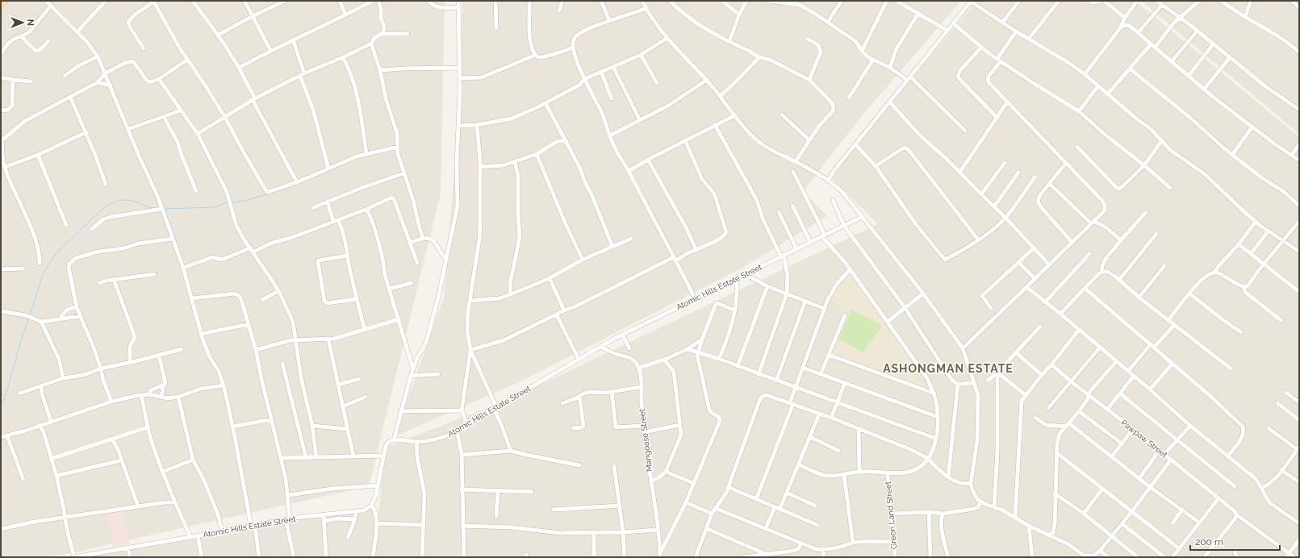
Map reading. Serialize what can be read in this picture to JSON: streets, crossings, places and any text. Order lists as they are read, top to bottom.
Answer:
{
  "streets": {
    "street": [
      "Atomic Hills Estate Street",
      "Pawpaw Street",
      "Mangoase Street",
      "Green Land Street"
    ]
  },
  "districts": ["ASHONGMAN ESTATE"],
  "scale_bar": "200 m",
  "north": "right"
}
